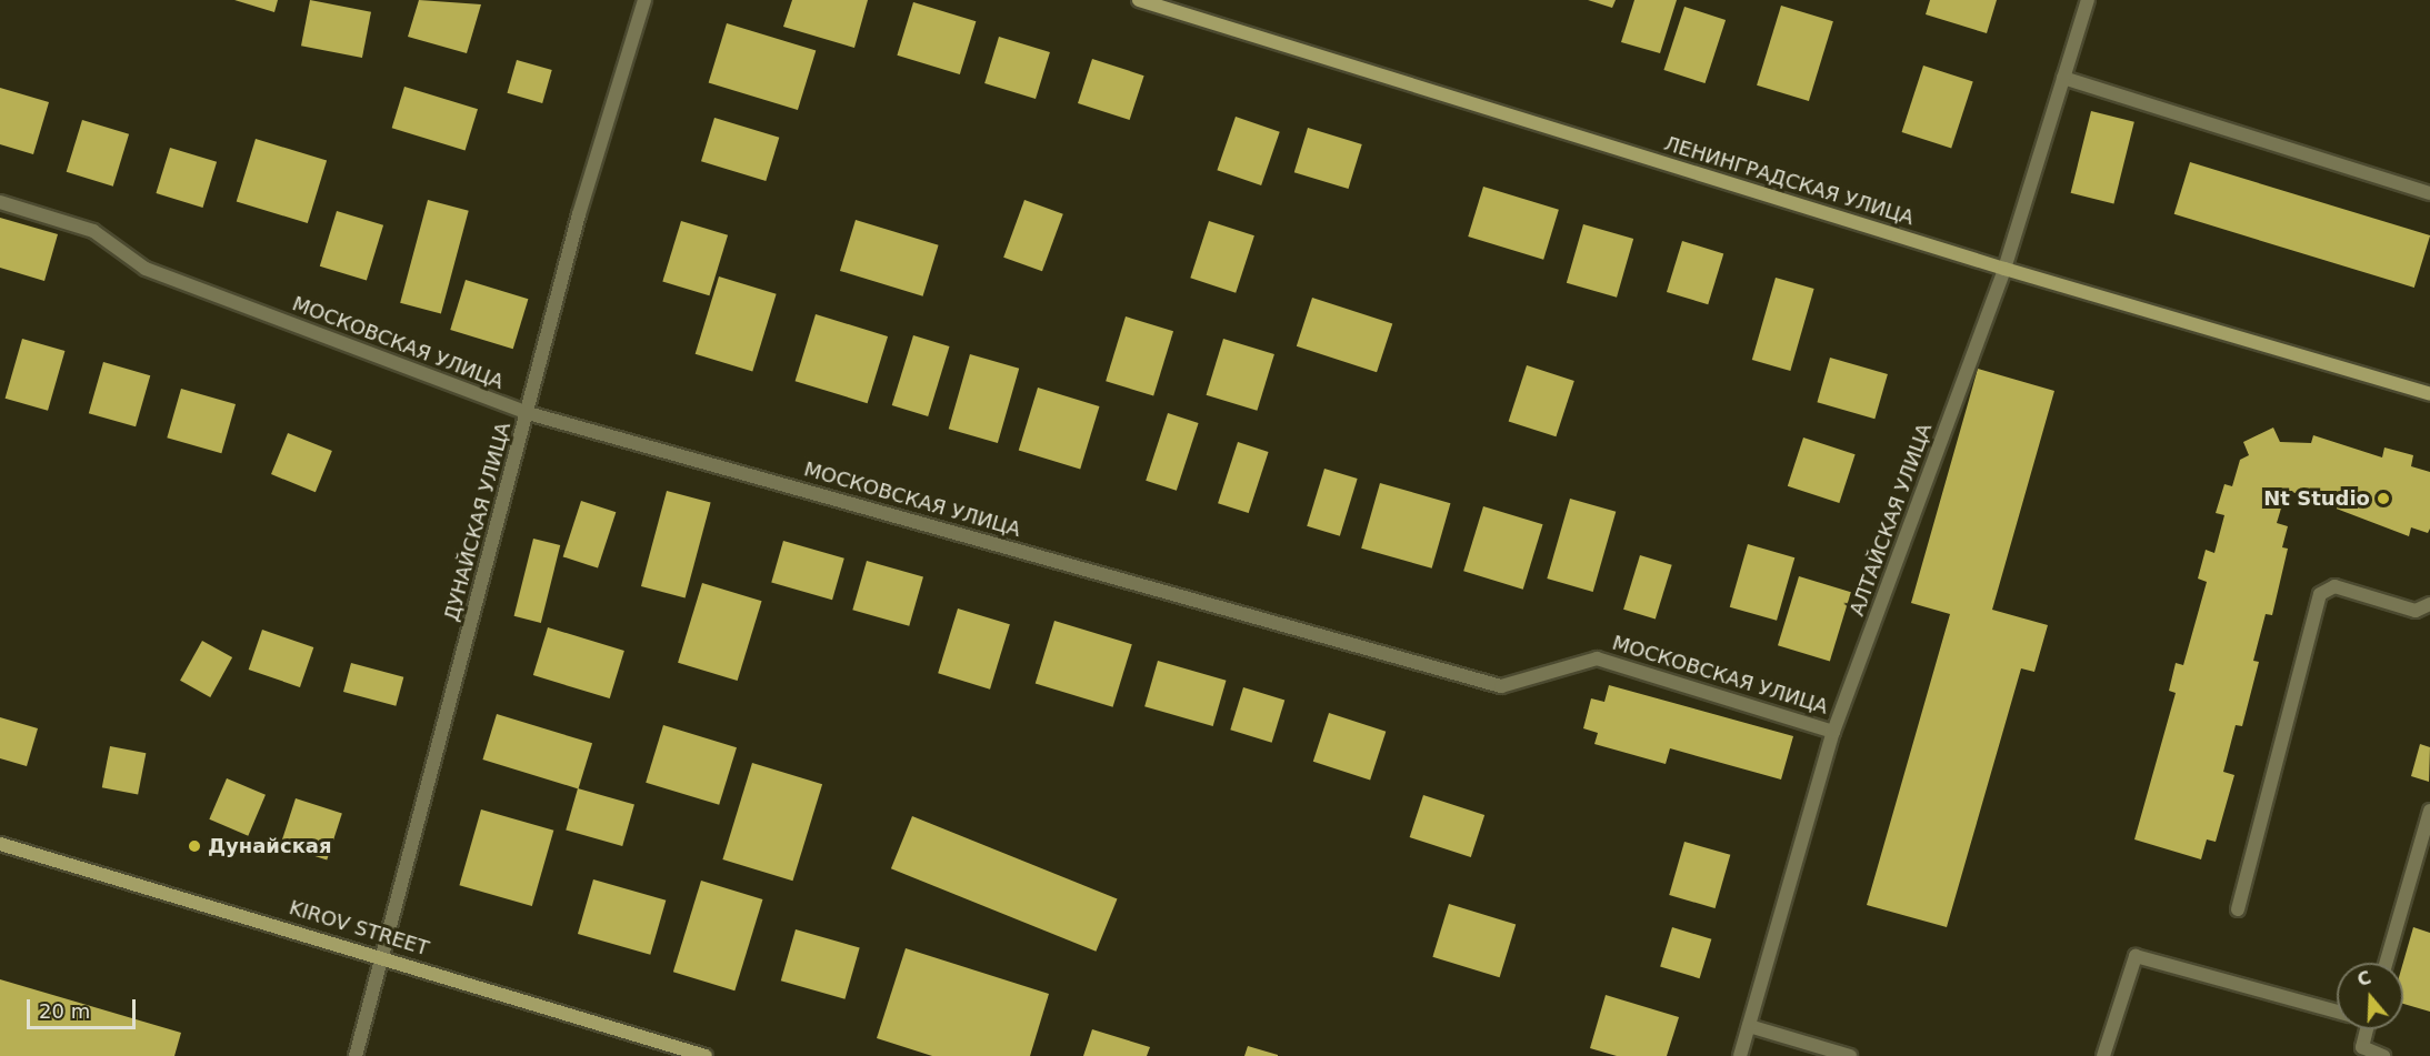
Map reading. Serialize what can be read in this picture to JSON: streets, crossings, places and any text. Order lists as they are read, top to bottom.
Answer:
{
  "streets": {
    "street": [
      "ЛЕНИНГРАДСКАЯ УЛИЦА",
      "МОСКОВСКАЯ УЛИЦА",
      "АЛТАЙСКАЯ УЛИЦА",
      "ДУНАЙСКАЯ УЛИЦА",
      "KIROV STREET"
    ]
  },
  "crossings": [
    ["ЛЕНИНГРАДСКАЯ УЛИЦА", "АЛТАЙСКАЯ УЛИЦА"],
    ["МОСКОВСКАЯ УЛИЦА", "АЛТАЙСКАЯ УЛИЦА"],
    ["МОСКОВСКАЯ УЛИЦА", "ДУНАЙСКАЯ УЛИЦА"],
    ["ДУНАЙСКАЯ УЛИЦА", "KIROV STREET"]
  ],
  "places": ["Nt Studio", "Дунайская"],
  "scale_bar": "20 m",
  "north": "top"
}
